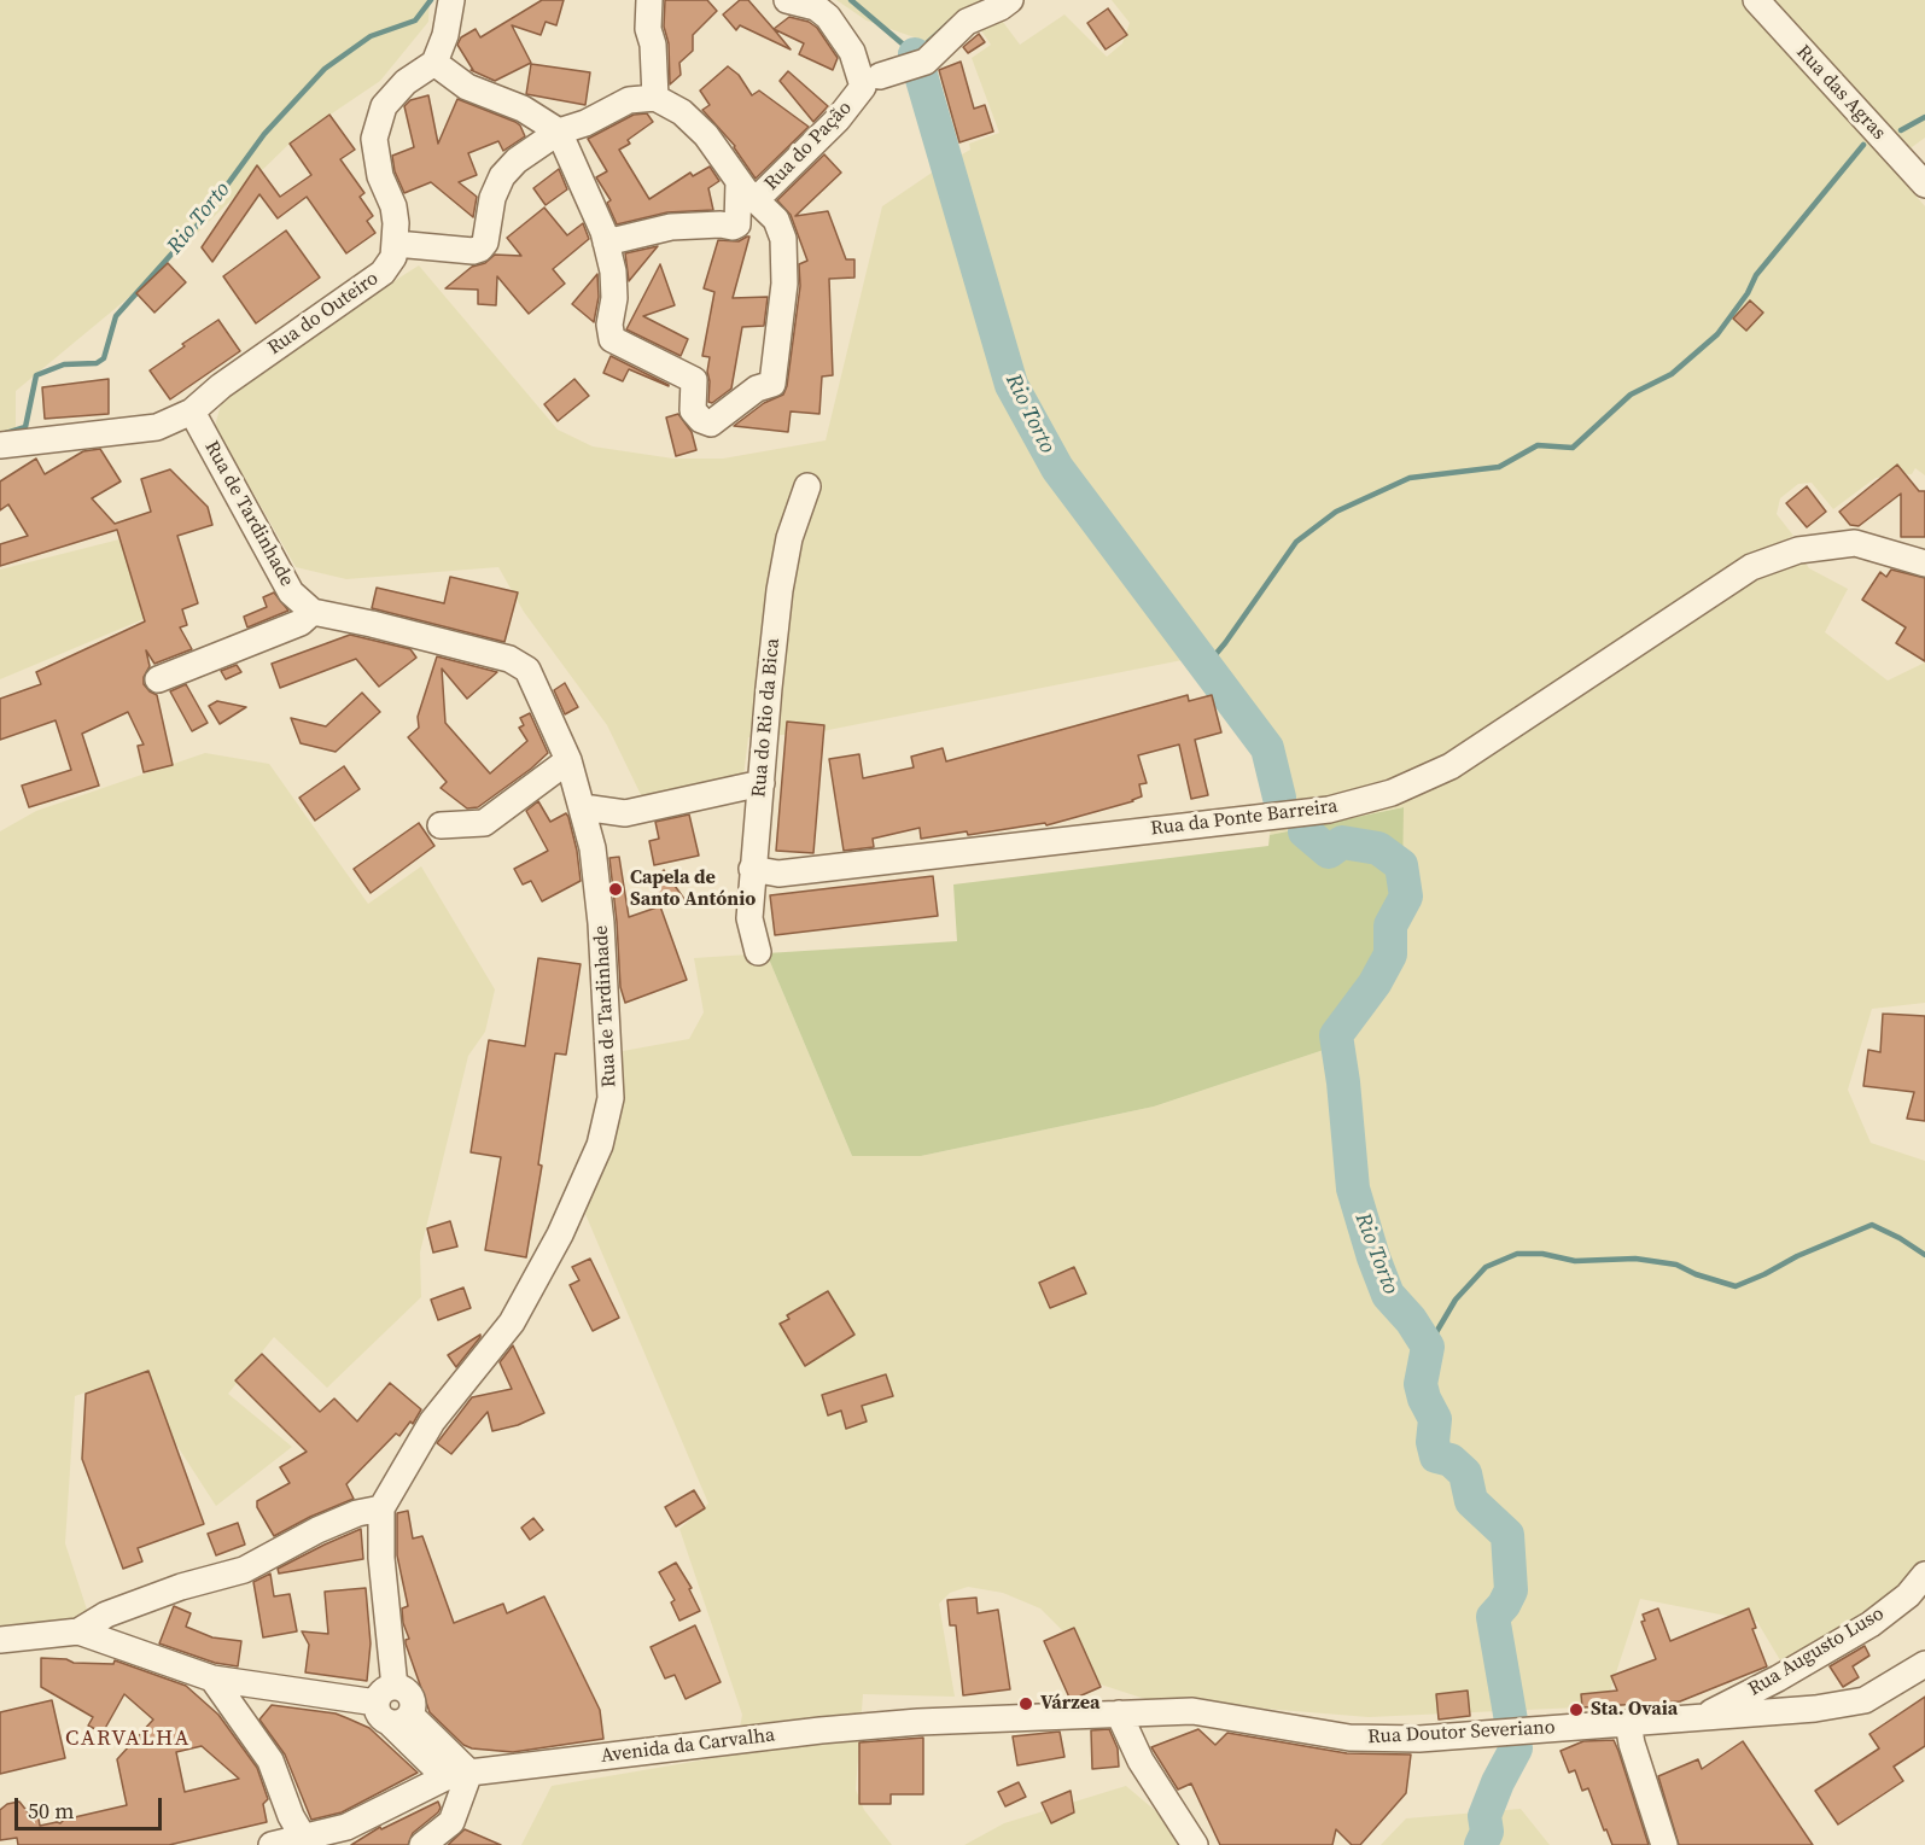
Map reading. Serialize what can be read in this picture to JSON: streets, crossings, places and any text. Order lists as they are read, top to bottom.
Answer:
{
  "streets": {
    "street": [
      "Rua das Agras",
      "Rua do Pação",
      "Rua do Outeiro",
      "Rua de Tardinhade",
      "Rua do Rio da Bica",
      "Rua da Ponte Barreira",
      "Rua Augusto Luso",
      "Rua Doutor Severiano",
      "Avenida da Carvalha"
    ]
  },
  "crossings": [
    ["Rua do Outeiro", "Rua de Tardinhade"],
    ["Rua do Rio da Bica", "Rua da Ponte Barreira"],
    ["Rua Augusto Luso", "Rua Doutor Severiano"],
    ["Rua Doutor Severiano", "Avenida da Carvalha"]
  ],
  "districts": ["CARVALHA"],
  "water": ["Rio Torto"],
  "places": ["Capela de Santo António", "Várzea", "Sta. Ovaia"],
  "scale_bar": "50 m"
}
